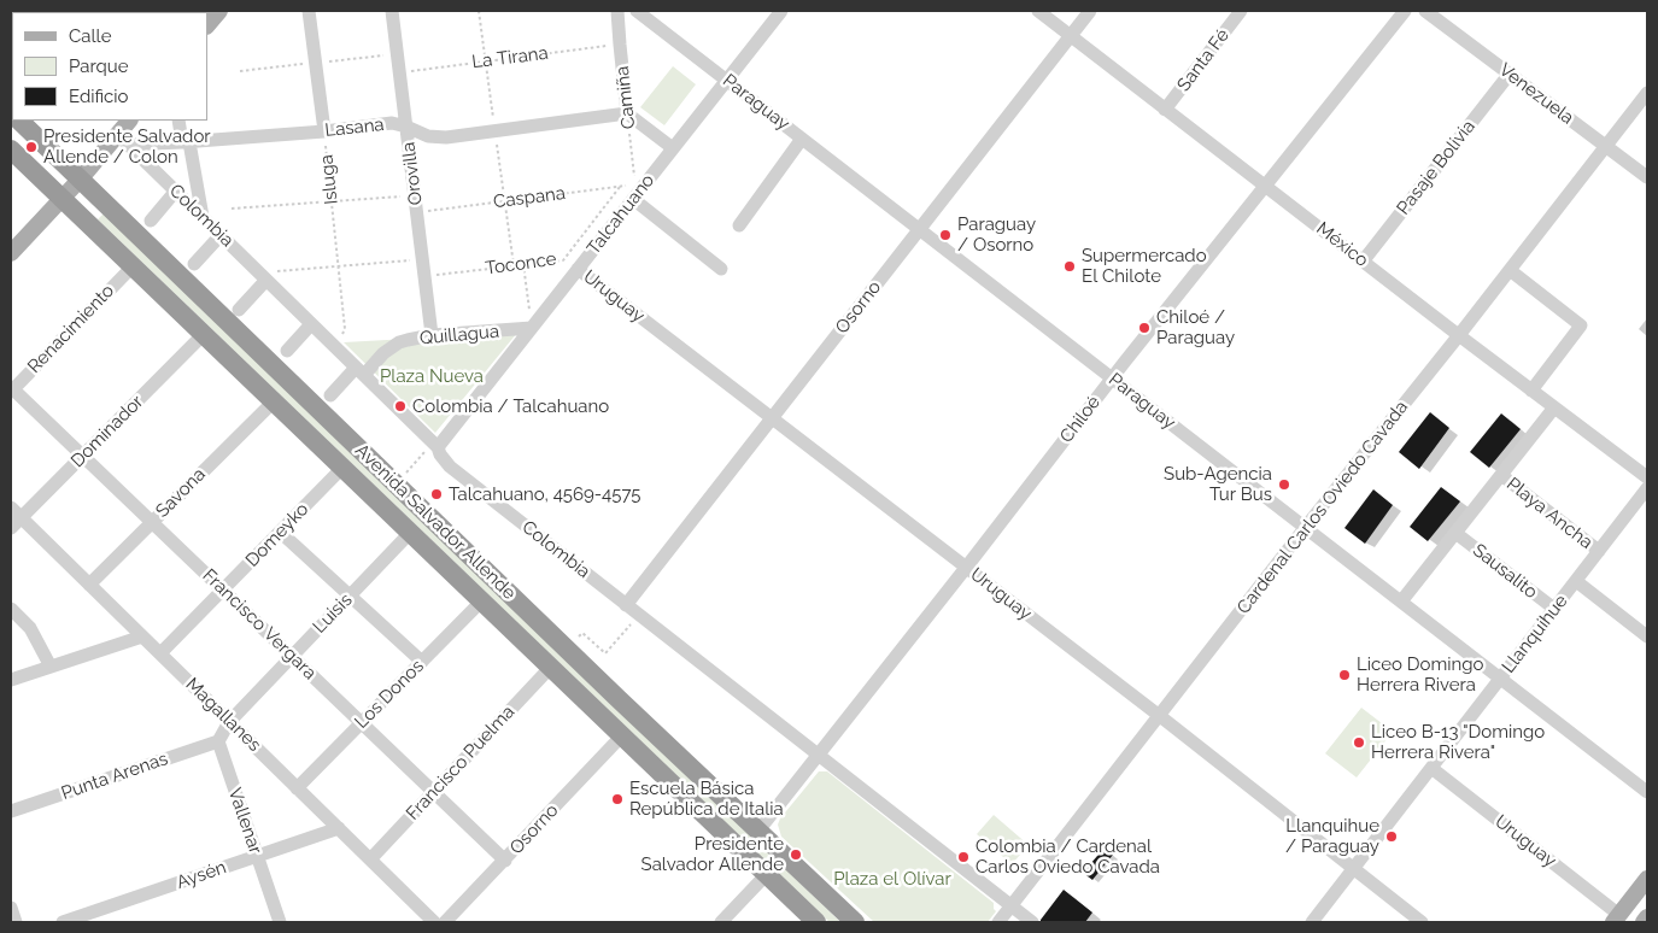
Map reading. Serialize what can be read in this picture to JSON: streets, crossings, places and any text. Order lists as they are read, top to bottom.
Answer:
{
  "streets": {
    "highway": ["Avenida Salvador Allende"],
    "street": [
      "Santa Fé",
      "Venezuela",
      "Camiña",
      "Paraguay",
      "Lasana",
      "Pasaje Bolivia",
      "Orovilla",
      "Isluga",
      "Talcahuano",
      "Colombia",
      "México",
      "Uruguay",
      "Osorno",
      "Renacimiento",
      "Quillagua",
      "Chiloé",
      "Dominador",
      "Savona",
      "Cardenal Carlos Oviedo Cavada",
      "Playa Ancha",
      "Domeyko",
      "Sausalito",
      "Luisis",
      "Francisco Vergara",
      "Llanquihue",
      "Los Donos",
      "Magallanes",
      "Francisco Puelma",
      "Punta Arenas",
      "Vallenar",
      "Aysén"
    ],
    "path": ["La Tirana", "Caspana", "Toconce"]
  },
  "crossings": [
    ["La Tirana", "Camiña"],
    ["La Tirana", "Orovilla"],
    ["Santa Fé", "México"],
    ["Venezuela", "Pasaje Bolivia"],
    ["Venezuela", "Cardenal Carlos Oviedo Cavada"],
    ["Camiña", "Lasana"],
    ["Camiña", "Caspana"],
    ["Camiña", "Talcahuano"],
    ["Paraguay", "Talcahuano"],
    ["Paraguay", "Osorno"],
    ["Paraguay", "Chiloé"],
    ["Paraguay", "Cardenal Carlos Oviedo Cavada"],
    ["Paraguay", "Llanquihue"],
    ["Lasana", "Orovilla"],
    ["Lasana", "Isluga"],
    ["Lasana", "Colombia"],
    ["Pasaje Bolivia", "México"],
    ["Orovilla", "Caspana"],
    ["Orovilla", "Toconce"],
    ["Orovilla", "Quillagua"],
    ["Isluga", "Colombia"],
    ["Caspana", "Talcahuano"],
    ["Caspana", "Toconce"],
    ["Talcahuano", "Colombia"],
    ["Talcahuano", "Uruguay"],
    ["Talcahuano", "Quillagua"],
    ["Colombia", "Osorno"],
    ["Colombia", "Quillagua"],
    ["Colombia", "Chiloé"],
    ["Colombia", "Cardenal Carlos Oviedo Cavada"],
    ["México", "Osorno"],
    ["México", "Chiloé"],
    ["México", "Cardenal Carlos Oviedo Cavada"],
    ["Uruguay", "Osorno"],
    ["Uruguay", "Chiloé"],
    ["Uruguay", "Cardenal Carlos Oviedo Cavada"],
    ["Uruguay", "Llanquihue"],
    ["Osorno", "Avenida Salvador Allende"],
    ["Osorno", "Francisco Vergara"],
    ["Renacimiento", "Avenida Salvador Allende"],
    ["Renacimiento", "Francisco Vergara"],
    ["Chiloé", "Avenida Salvador Allende"],
    ["Dominador", "Avenida Salvador Allende"],
    ["Dominador", "Francisco Vergara"],
    ["Dominador", "Magallanes"],
    ["Savona", "Avenida Salvador Allende"],
    ["Savona", "Francisco Vergara"],
    ["Savona", "Magallanes"],
    ["Playa Ancha", "Llanquihue"],
    ["Avenida Salvador Allende", "Domeyko"],
    ["Avenida Salvador Allende", "Luisis"],
    ["Avenida Salvador Allende", "Los Donos"],
    ["Avenida Salvador Allende", "Francisco Puelma"],
    ["Domeyko", "Francisco Vergara"],
    ["Domeyko", "Magallanes"],
    ["Sausalito", "Llanquihue"],
    ["Luisis", "Francisco Vergara"],
    ["Luisis", "Magallanes"],
    ["Francisco Vergara", "Los Donos"],
    ["Francisco Vergara", "Francisco Puelma"],
    ["Los Donos", "Magallanes"],
    ["Magallanes", "Francisco Puelma"],
    ["Magallanes", "Aysén"],
    ["Punta Arenas", "Vallenar"],
    ["Vallenar", "Aysén"]
  ],
  "parks": ["Plaza Nueva", "Plaza el Olívar"],
  "places": [
    "Presidente Salvador Allende / Colon",
    "Paraguay / Osorno",
    "Supermercado El Chilote",
    "Chiloé / Paraguay",
    "Colombia / Talcahuano",
    "Sub-Agencia Tur Bus",
    "Talcahuano, 4569-4575",
    "Liceo Domingo Herrera Rivera",
    "Liceo B-13 \"Domingo Herrera Rivera\"",
    "Escuela Básica República de Italia",
    "Llanquihue / Paraguay",
    "Presidente Salvador Allende",
    "Colombia / Cardenal Carlos Oviedo Cavada"
  ],
  "legend": ["Calle", "Parque", "Edificio"]
}
